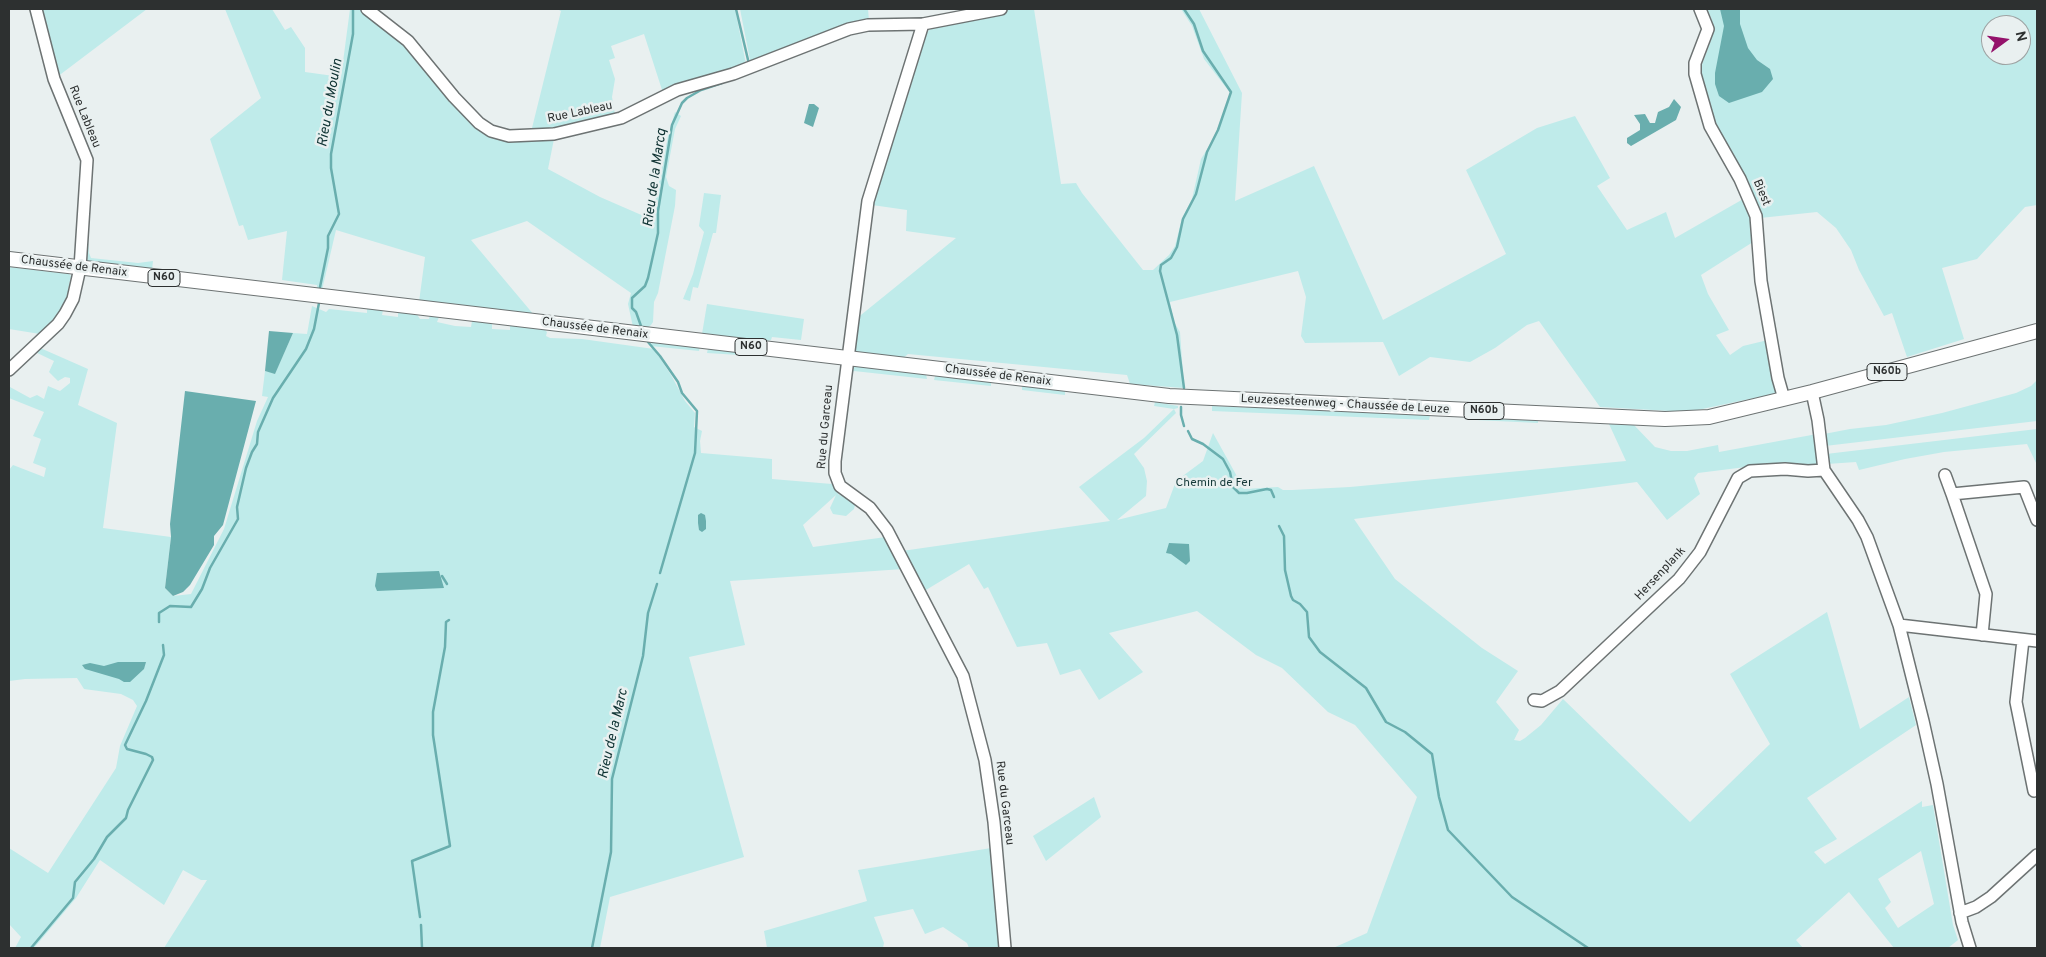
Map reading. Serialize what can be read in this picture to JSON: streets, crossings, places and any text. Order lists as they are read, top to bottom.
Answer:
{
  "streets": {
    "main road": [
      "Chaussée de Renaix",
      "N60",
      "N60b",
      "Leuzesesteenweg - Chaussée de Leuze"
    ],
    "street": [
      "Rue Lableau",
      "Biest",
      "Rue du Garceau",
      "Hersenplank"
    ]
  },
  "crossings": [
    ["Rue Lableau", "Chaussée de Renaix"],
    ["Rue Lableau", "Rue du Garceau"],
    ["Biest", "Leuzesesteenweg - Chaussée de Leuze"],
    ["Chaussée de Renaix", "Leuzesesteenweg - Chaussée de Leuze"],
    ["Chaussée de Renaix", "Rue du Garceau"]
  ],
  "water": ["Rieu du Moulin", "Rieu de la Marcq", "Rieu de la Marc"],
  "parks": ["Chemin de Fer"],
  "north": "right"
}
